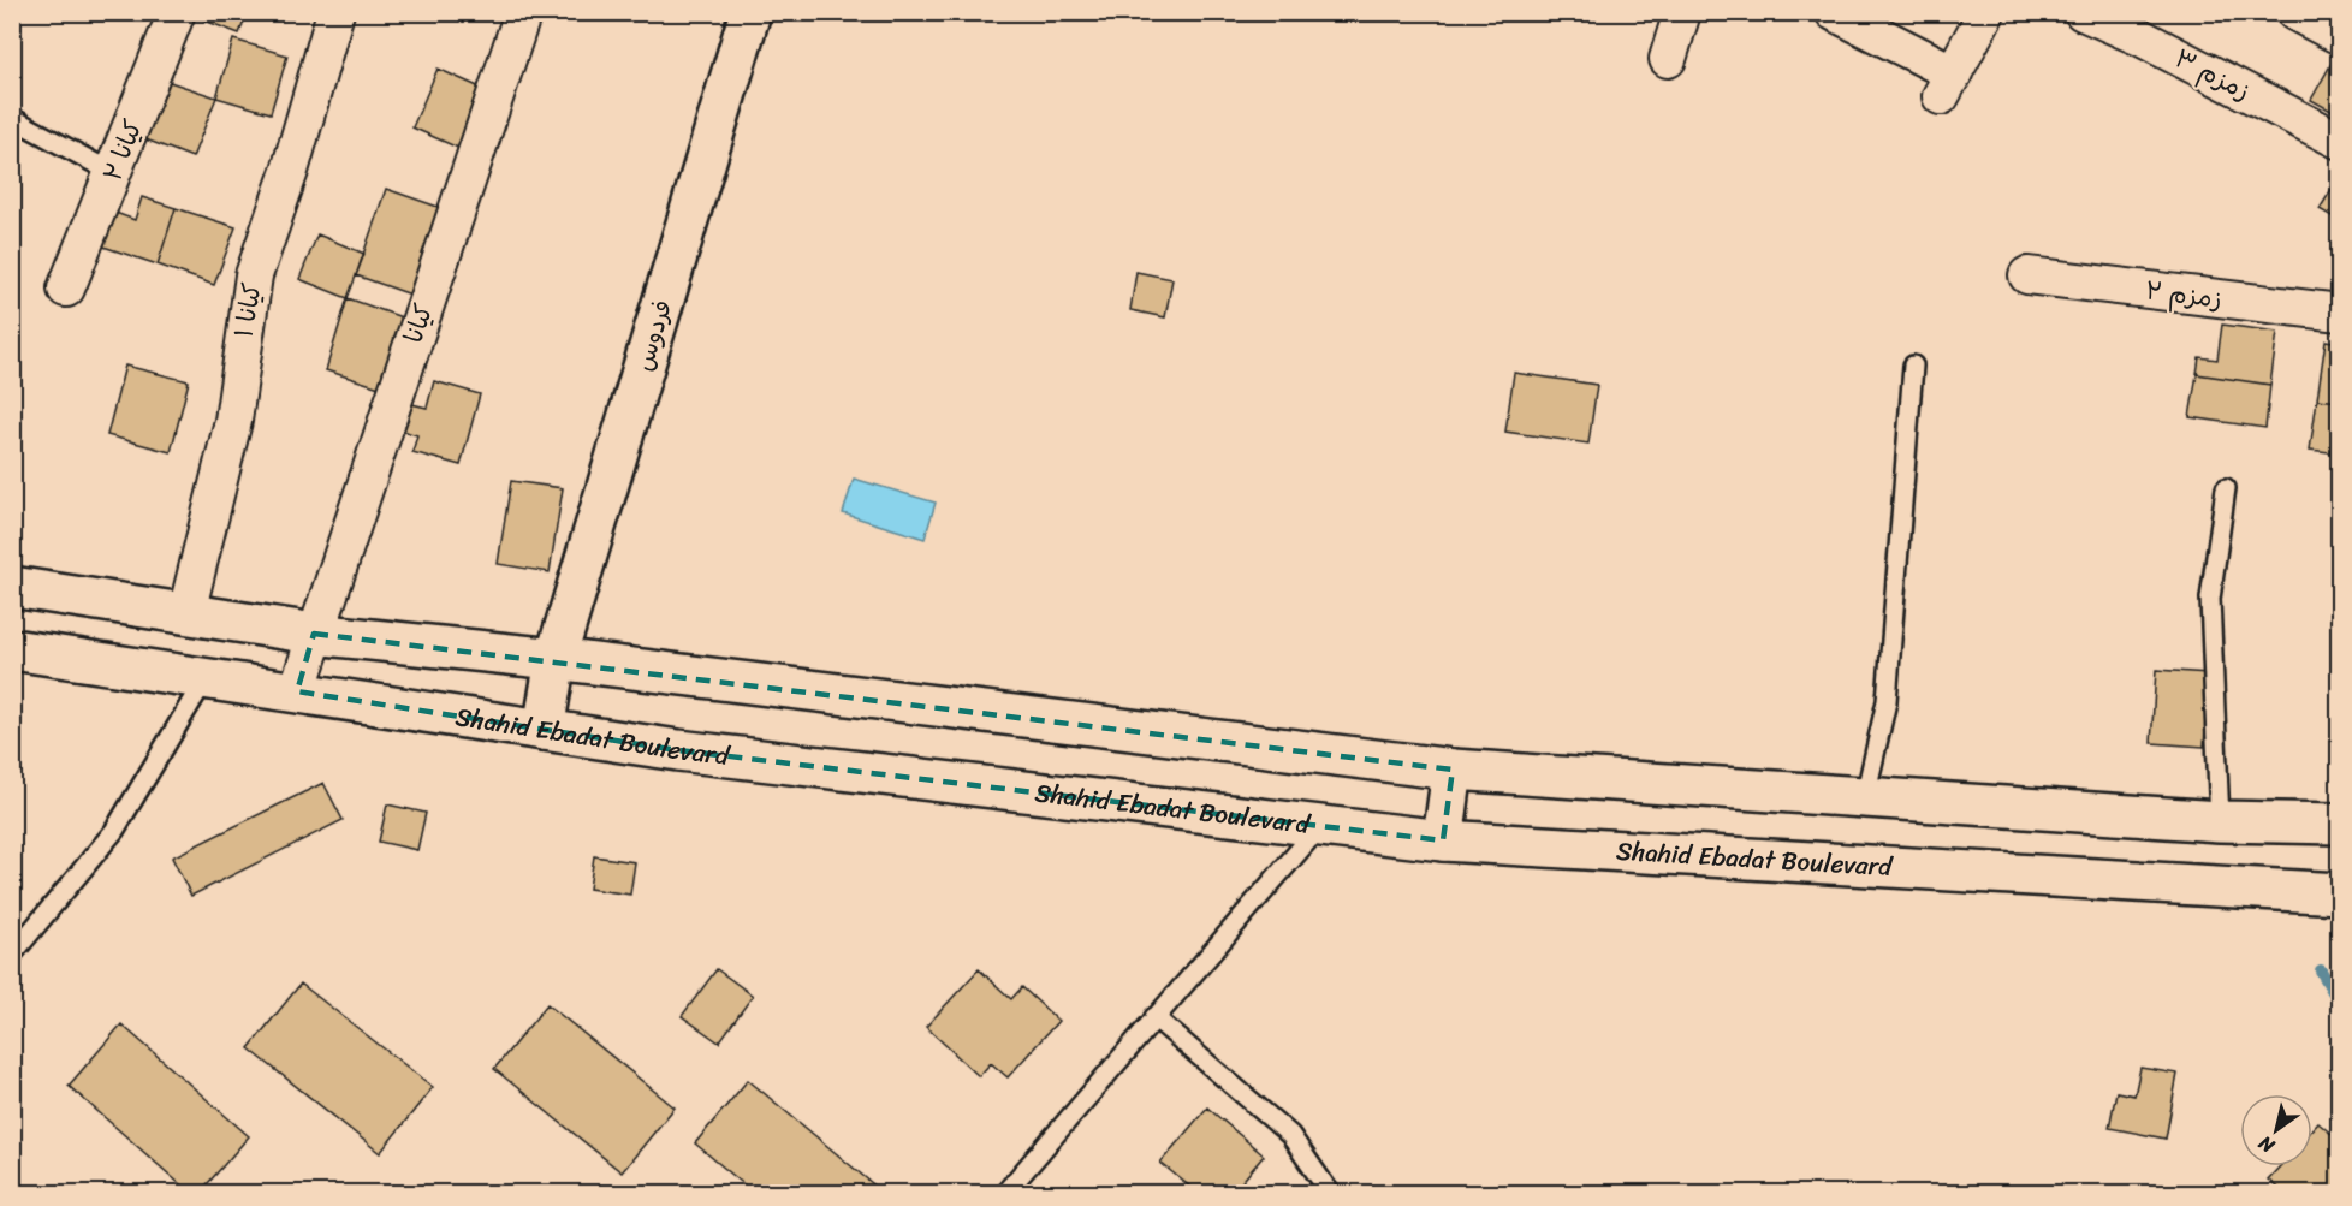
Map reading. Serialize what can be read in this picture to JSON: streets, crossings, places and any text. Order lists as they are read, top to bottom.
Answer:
{
  "streets": {
    "main road": ["فردوس", "Shahid Ebadat Boulevard"],
    "street": [
      "زمزم ۳",
      "کیانا ۲",
      "زمزم ۲",
      "کیانا ۱",
      "کیانا"
    ]
  },
  "crossings": [
    ["کیانا", "Shahid Ebadat Boulevard"],
    ["فردوس", "Shahid Ebadat Boulevard"]
  ],
  "north": "bottom left"
}
